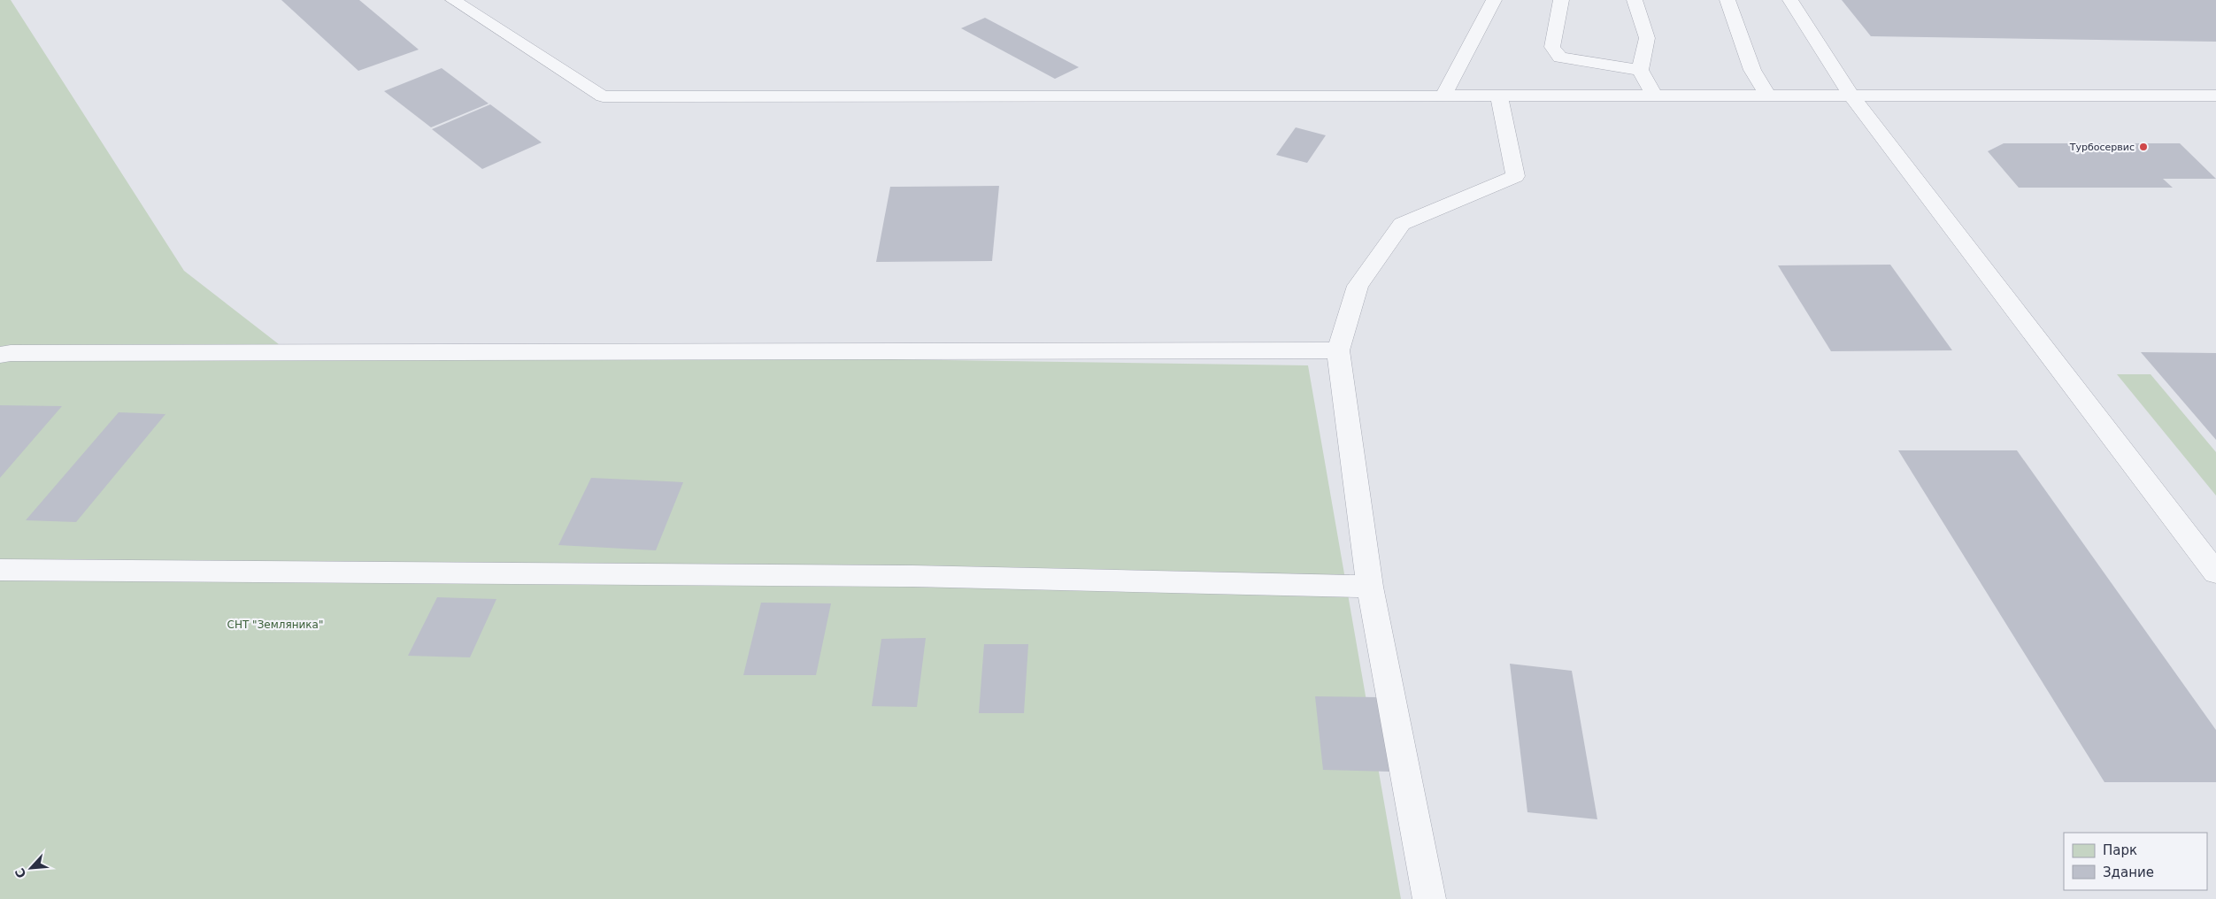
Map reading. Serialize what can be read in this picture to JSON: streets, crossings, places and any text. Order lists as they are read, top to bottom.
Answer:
{
  "parks": ["СНТ \"Земляника\""],
  "places": ["Турбосервис"],
  "legend": ["Парк", "Здание"],
  "north": "bottom left"
}
